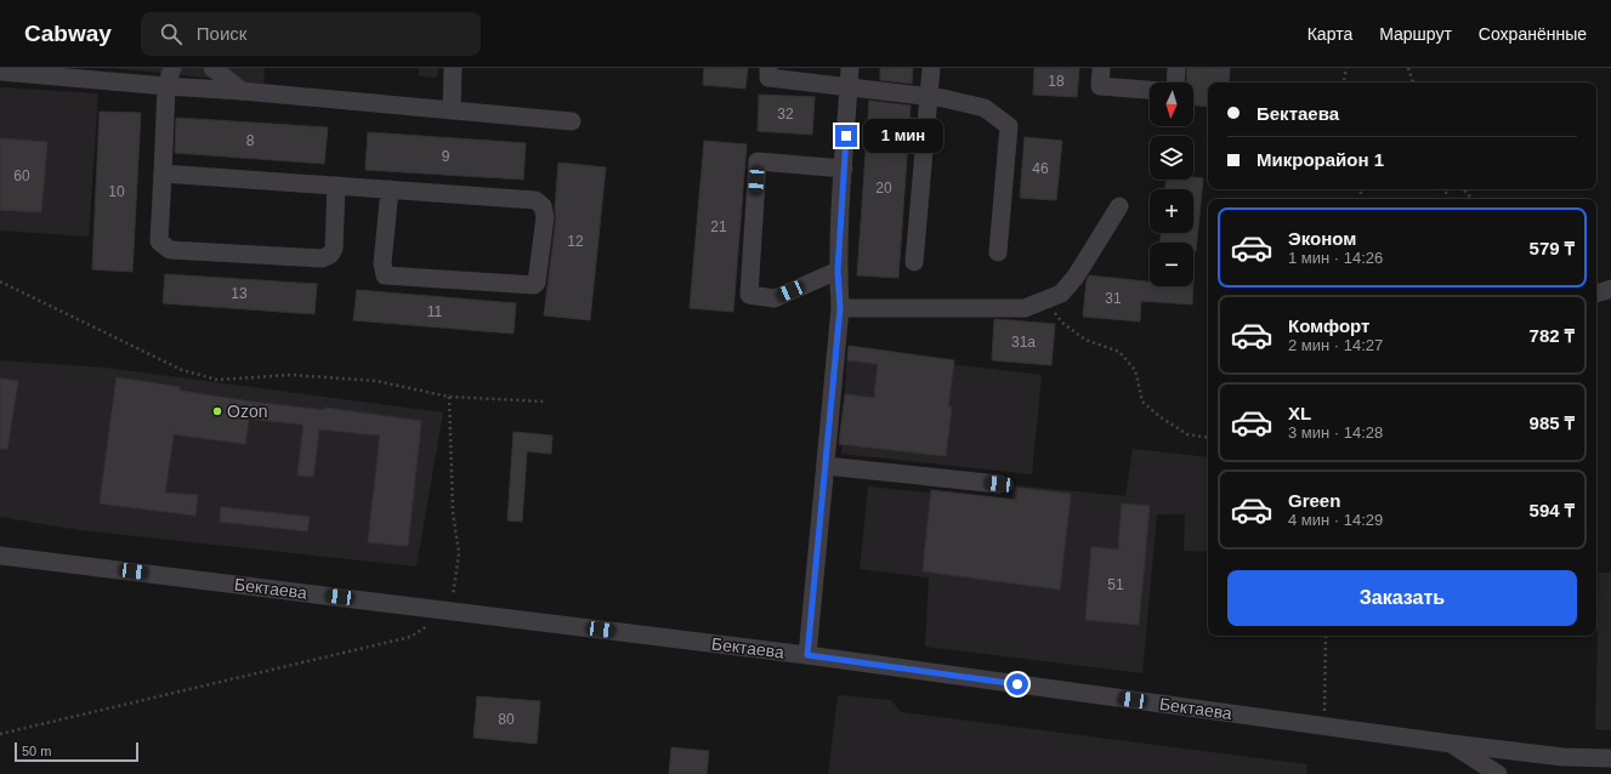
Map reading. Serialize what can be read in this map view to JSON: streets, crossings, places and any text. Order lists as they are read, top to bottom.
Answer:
{
  "streets": {
    "street": ["Бектаева"]
  },
  "places": ["Ozon"],
  "house_numbers": [
    "18",
    "32",
    "8",
    "9",
    "46",
    "60",
    "20",
    "10",
    "21",
    "12",
    "13",
    "31",
    "11",
    "31а",
    "51",
    "80"
  ],
  "scale_bar": "50 m",
  "north": "bottom",
  "page": {
    "header": "Cabway",
    "search": "Поиск",
    "nav": ["Карта", "Маршрут", "Сохранённые"],
    "map_buttons": ["+", "−"],
    "banner": ["Бектаева", "Микрорайон 1"],
    "bubble": "1 мин",
    "list": [
      {
        "name": "Эконом",
        "note": "1 мин · 14:26",
        "value": "579 ₸"
      },
      {
        "name": "Комфорт",
        "note": "2 мин · 14:27",
        "value": "782 ₸"
      },
      {
        "name": "XL",
        "note": "3 мин · 14:28",
        "value": "985 ₸"
      },
      {
        "name": "Green",
        "note": "4 мин · 14:29",
        "value": "594 ₸"
      }
    ],
    "buttons": "Заказать",
    "scale": "50 m"
  }
}
